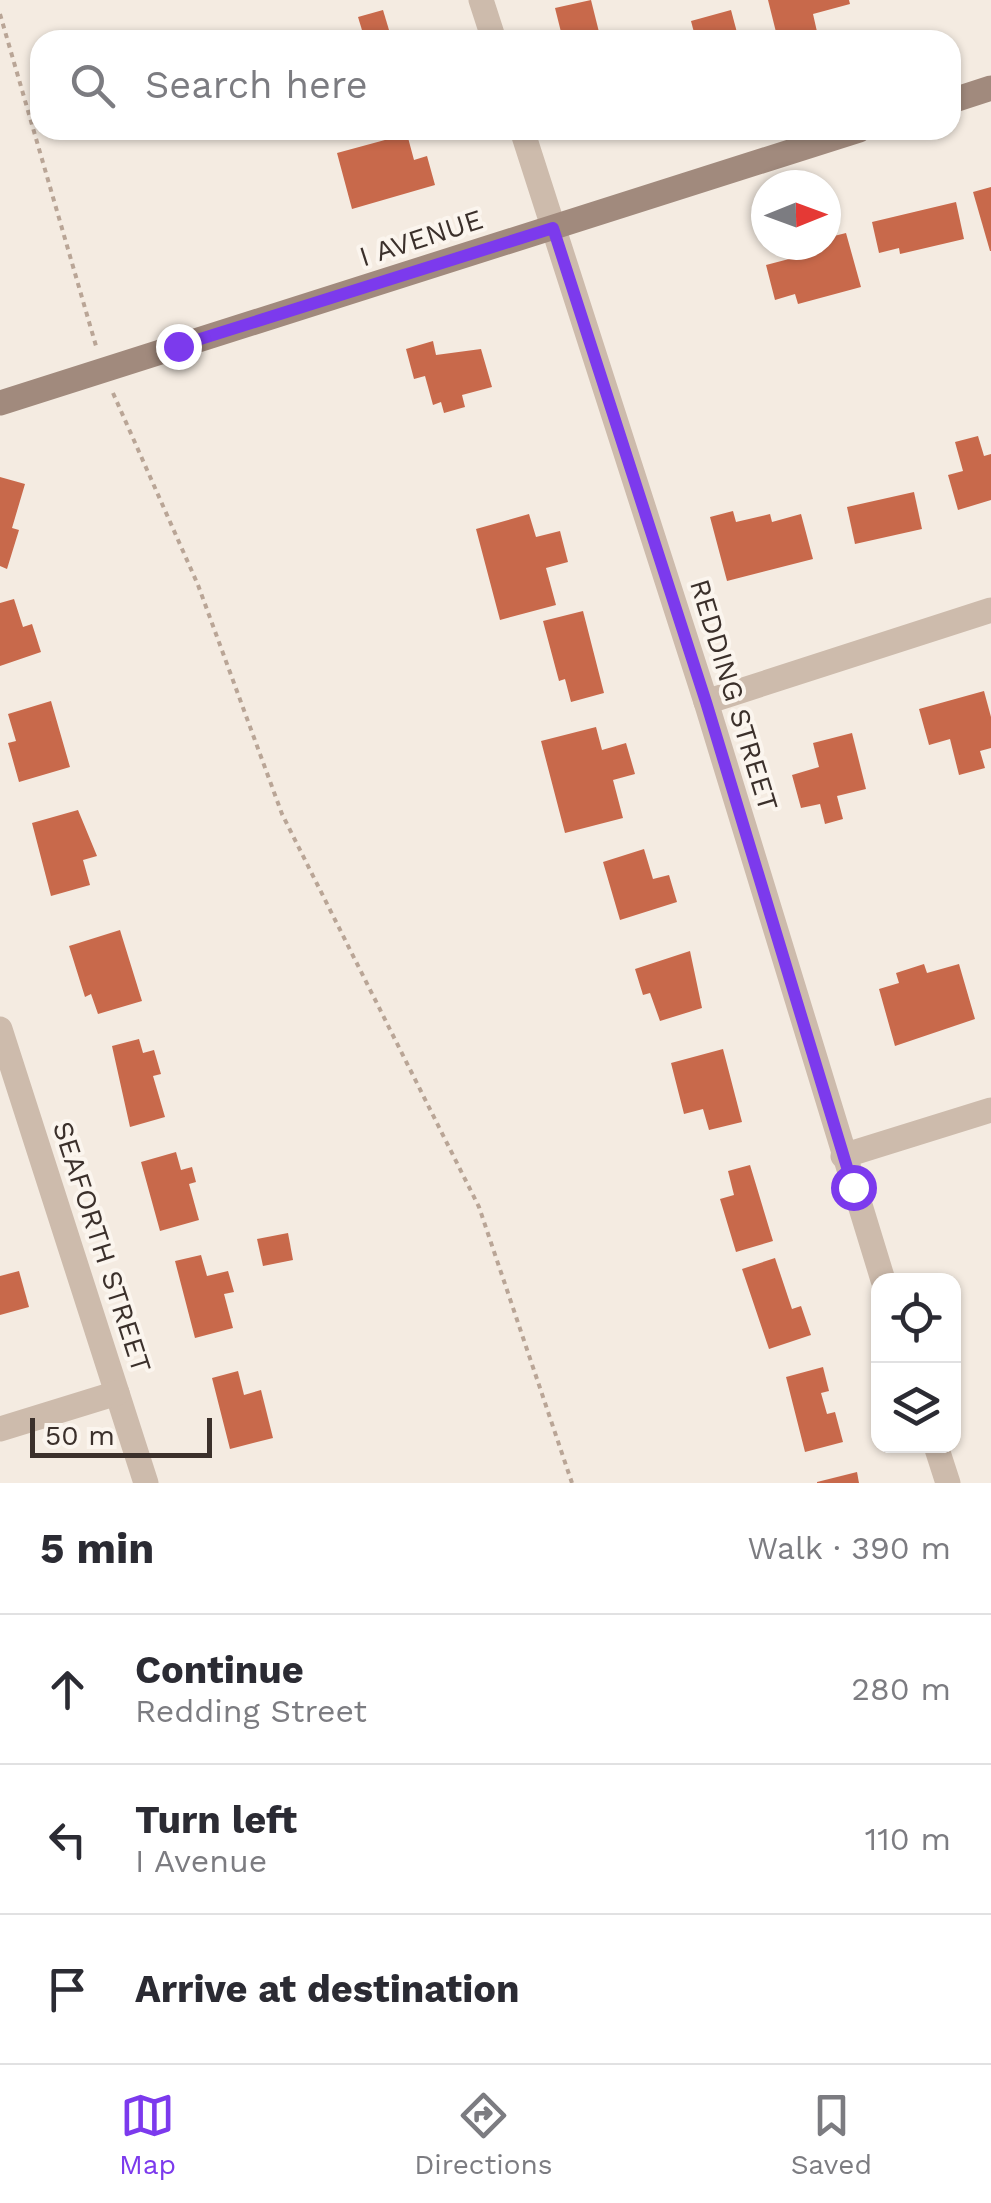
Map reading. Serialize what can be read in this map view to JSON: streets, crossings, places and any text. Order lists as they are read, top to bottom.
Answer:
{
  "streets": {
    "main road": ["I AVENUE"],
    "street": ["REDDING STREET", "SEAFORTH STREET"]
  },
  "crossings": [
    ["I AVENUE", "REDDING STREET"]
  ],
  "scale_bar": "50 m",
  "north": "right",
  "page": {
    "search": "Search here",
    "scale": "50 m",
    "heading": ["5 min", "Walk · 390 m"],
    "list": [
      ["Continue", "Redding Street", "280 m"],
      ["Turn left", "I Avenue", "110 m"],
      "Arrive at destination"
    ],
    "nav": ["Map", "Directions", "Saved"]
  }
}
